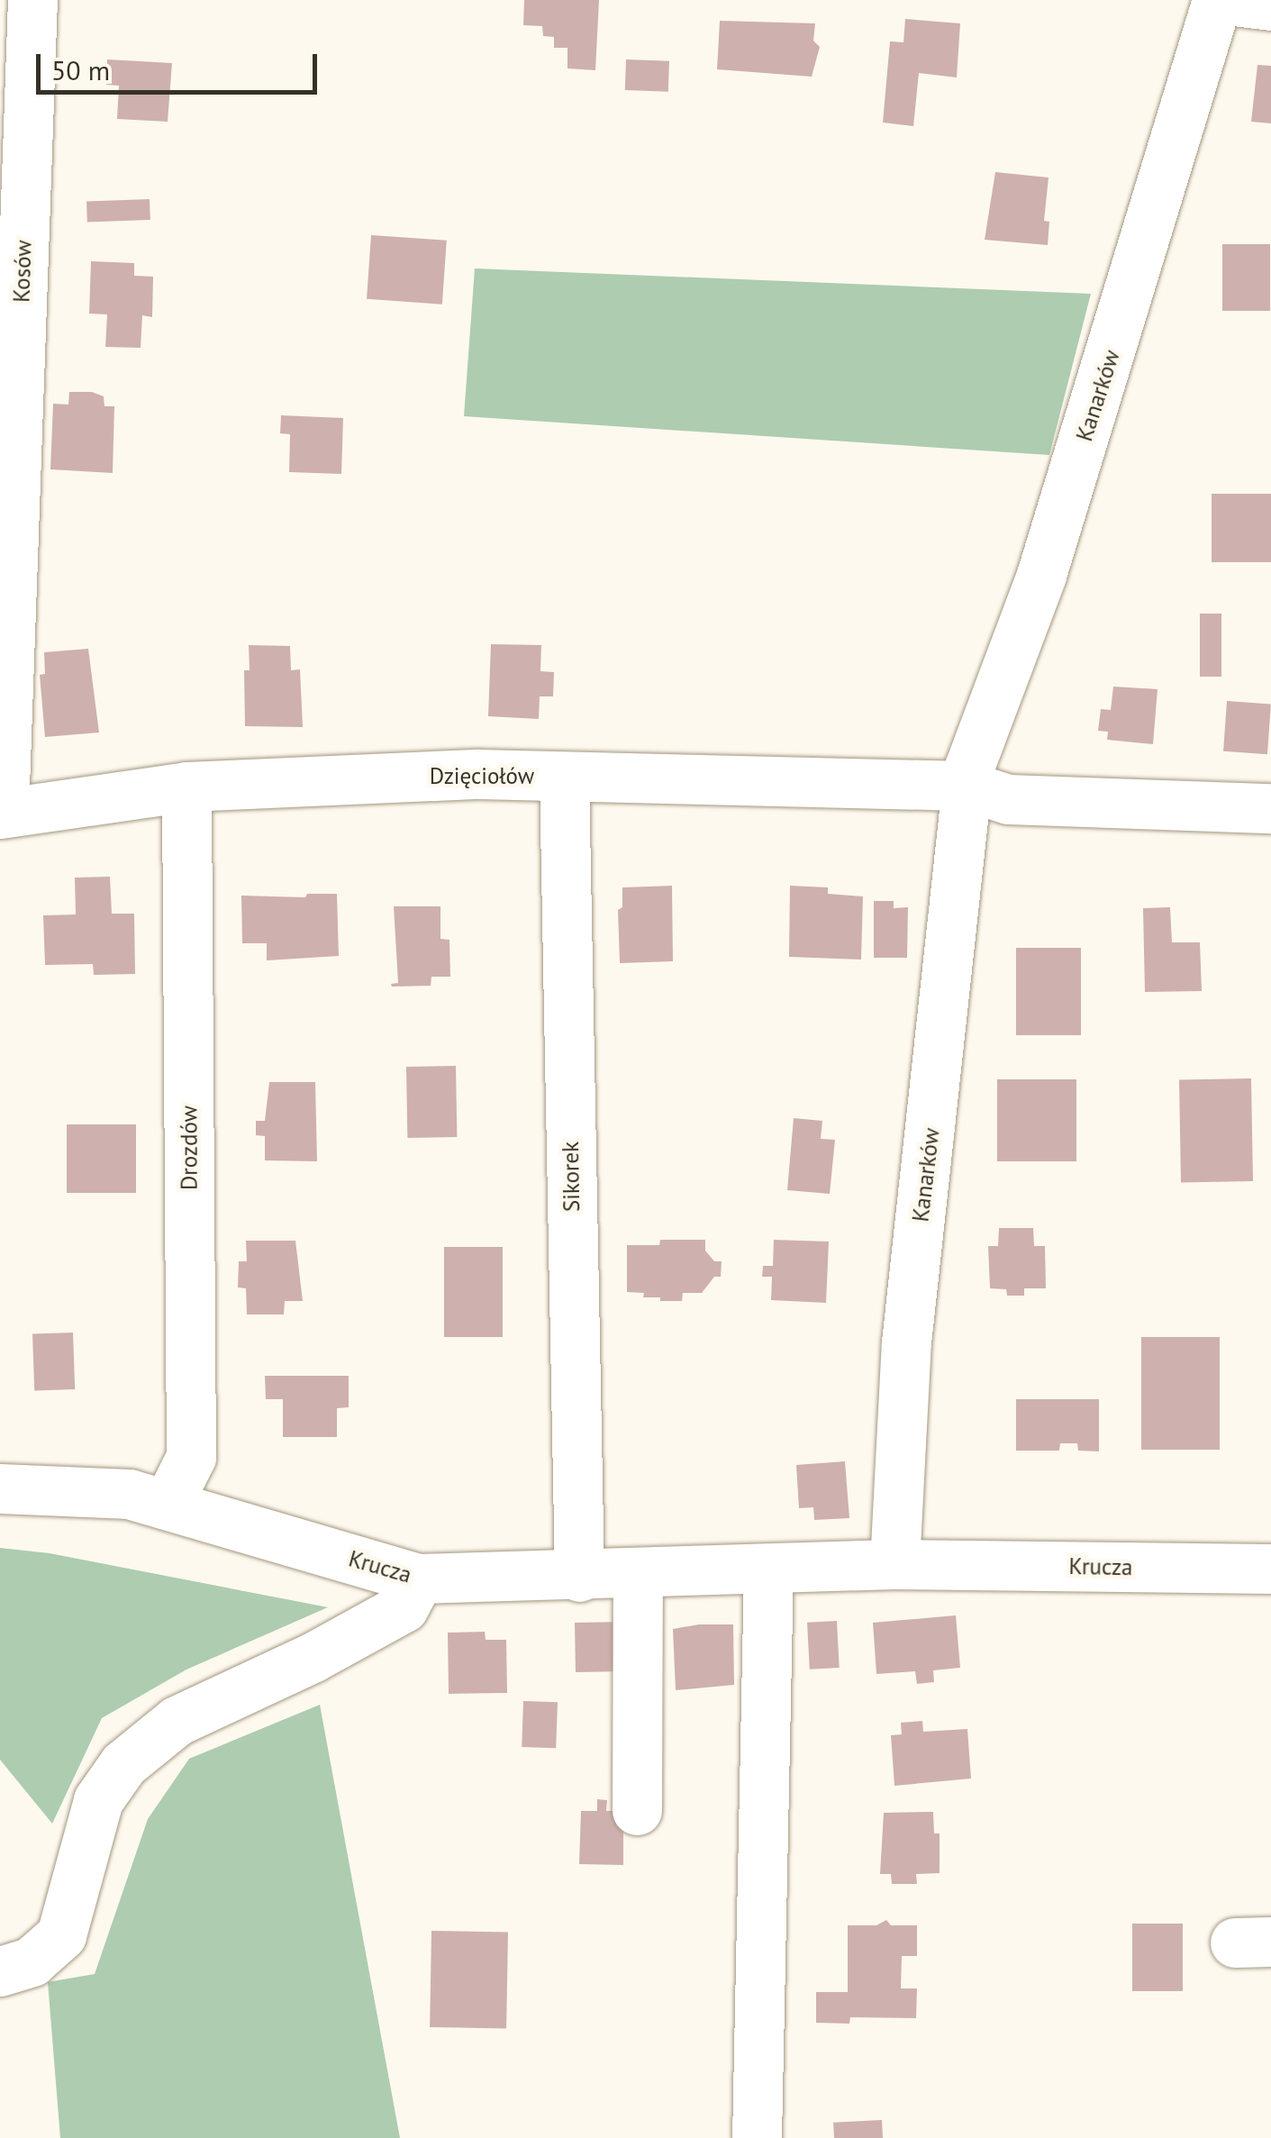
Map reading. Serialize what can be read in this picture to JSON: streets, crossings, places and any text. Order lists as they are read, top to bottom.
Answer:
{
  "streets": {
    "street": [
      "Kosów",
      "Kanarków",
      "Dzięciołów",
      "Drozdów",
      "Sikorek",
      "Krucza"
    ]
  },
  "crossings": [
    ["Kosów", "Dzięciołów"],
    ["Kanarków", "Dzięciołów"],
    ["Kanarków", "Krucza"],
    ["Dzięciołów", "Drozdów"],
    ["Dzięciołów", "Sikorek"],
    ["Drozdów", "Krucza"],
    ["Sikorek", "Krucza"]
  ],
  "scale_bar": "50 m"
}
